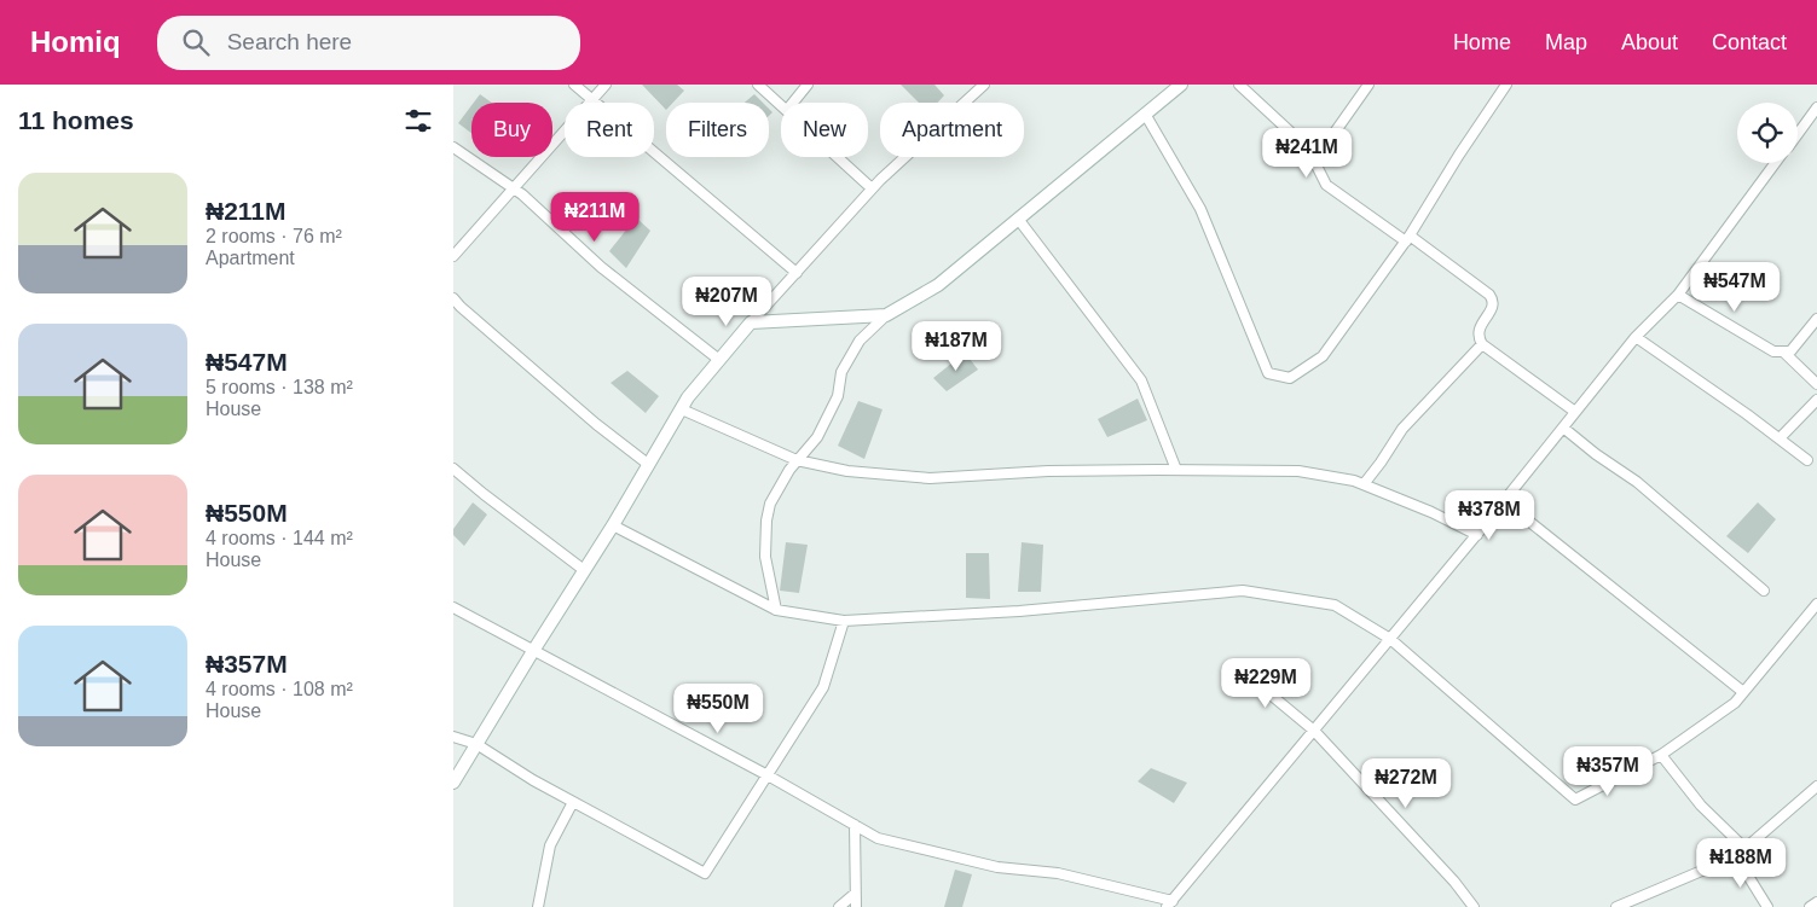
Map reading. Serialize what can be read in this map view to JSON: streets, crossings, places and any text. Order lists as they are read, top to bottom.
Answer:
{
  "page": {
    "header": "Homiq",
    "search": "Search here",
    "nav": [
      "Home",
      "Map",
      "About",
      "Contact"
    ],
    "heading": "11 homes",
    "chip": [
      "Buy",
      "Rent",
      "Filters",
      "New",
      "Apartment"
    ],
    "price": [
      "₦241M",
      "₦211M",
      "₦547M",
      "₦207M",
      "₦187M",
      "₦378M",
      "₦229M",
      "₦550M",
      "₦357M",
      "₦272M",
      "₦188M"
    ],
    "list": [
      {
        "name": "₦211M",
        "note": "2 rooms · 76 m² · Apartment"
      },
      {
        "name": "₦547M",
        "note": "5 rooms · 138 m² · House"
      },
      {
        "name": "₦550M",
        "note": "4 rooms · 144 m² · House"
      },
      {
        "name": "₦357M",
        "note": "4 rooms · 108 m² · House"
      }
    ]
  }
}
